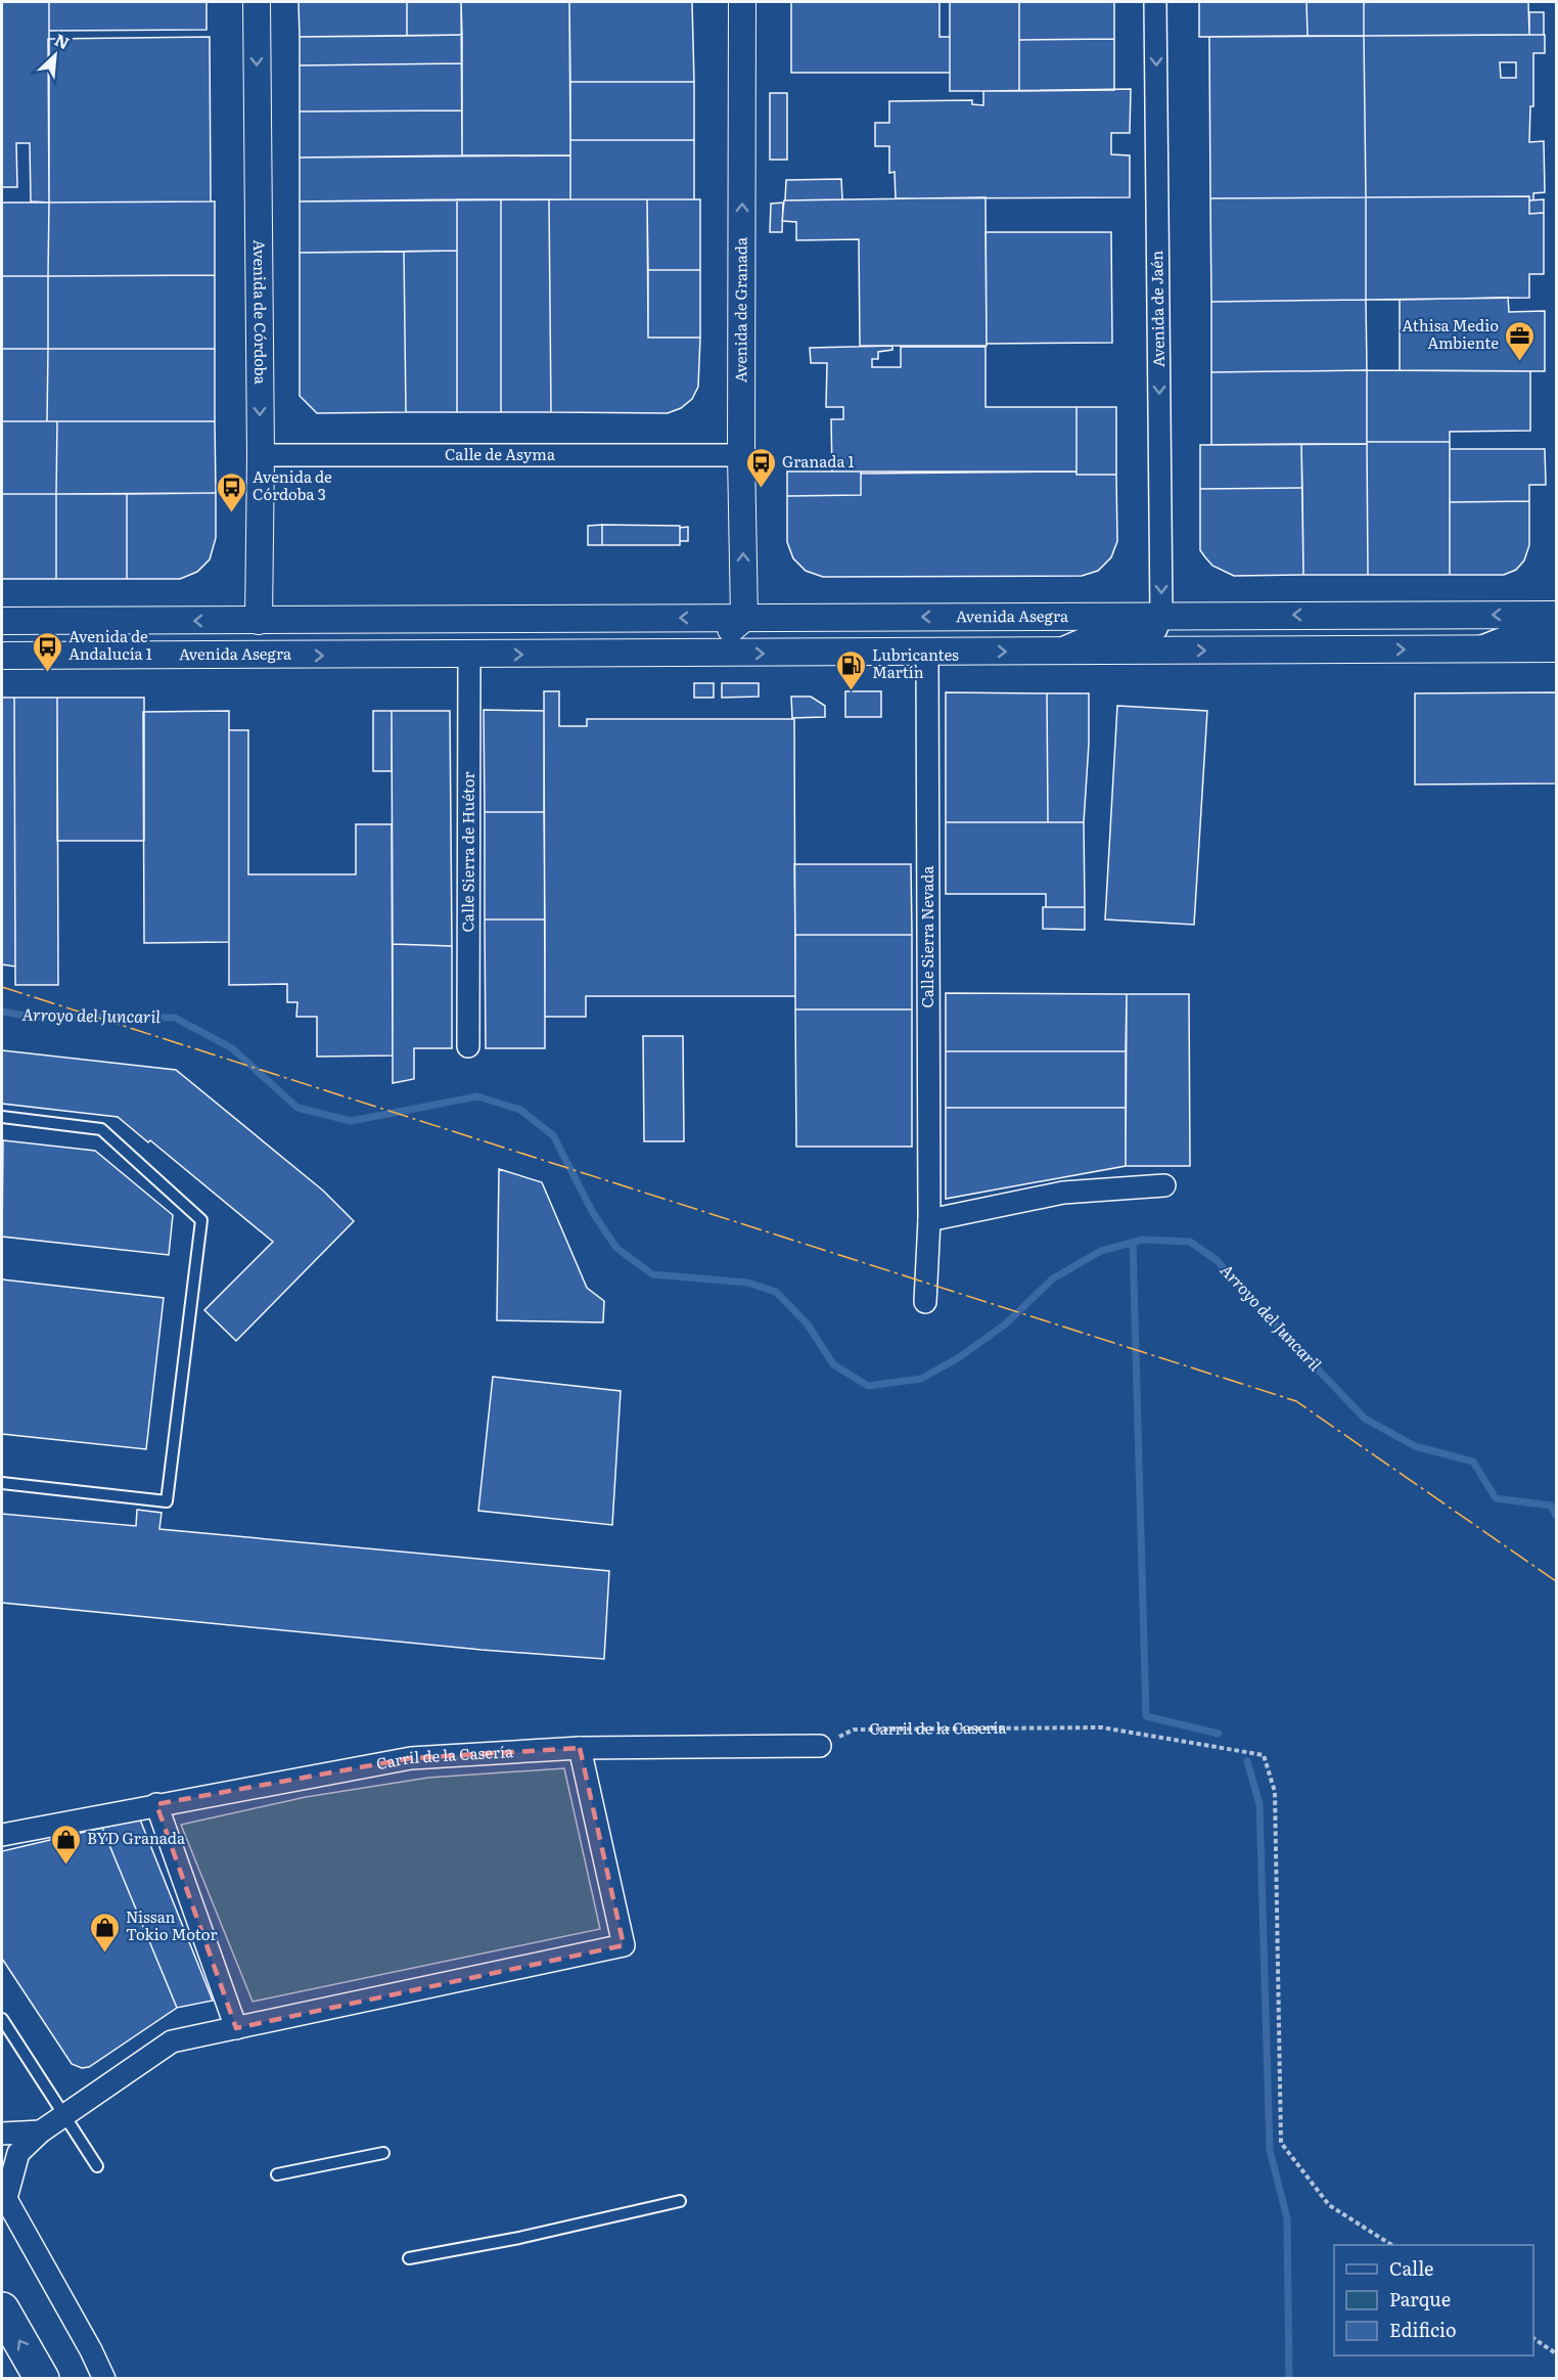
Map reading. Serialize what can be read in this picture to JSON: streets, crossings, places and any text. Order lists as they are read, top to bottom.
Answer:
{
  "streets": {
    "street": [
      "Avenida de Jaén",
      "Avenida de Granada",
      "Avenida de Córdoba",
      "Calle de Asyma",
      "Avenida Asegra",
      "Calle Sierra de Huétor",
      "Calle Sierra Nevada",
      "Carril de la Casería"
    ]
  },
  "crossings": [
    ["Avenida de Jaén", "Avenida Asegra"],
    ["Avenida de Granada", "Calle de Asyma"],
    ["Avenida de Granada", "Avenida Asegra"],
    ["Avenida de Córdoba", "Calle de Asyma"],
    ["Avenida de Córdoba", "Avenida Asegra"],
    ["Avenida Asegra", "Calle Sierra de Huétor"],
    ["Avenida Asegra", "Calle Sierra Nevada"]
  ],
  "one_way": ["Avenida de Jaén", "Avenida de Granada", "Avenida de Córdoba"],
  "water": ["Arroyo del Juncaril"],
  "places": {
    "office": ["Athisa Medio Ambiente"],
    "bus stop": ["Granada 1", "Avenida de Córdoba 3", "Avenida de Andalucía 1"],
    "fuel station": ["Lubricantes Martín"],
    "shop": ["BYD Granada", "Nissan Tokio Motor"]
  },
  "legend": ["Calle", "Parque", "Edificio"],
  "north": "top right"
}
